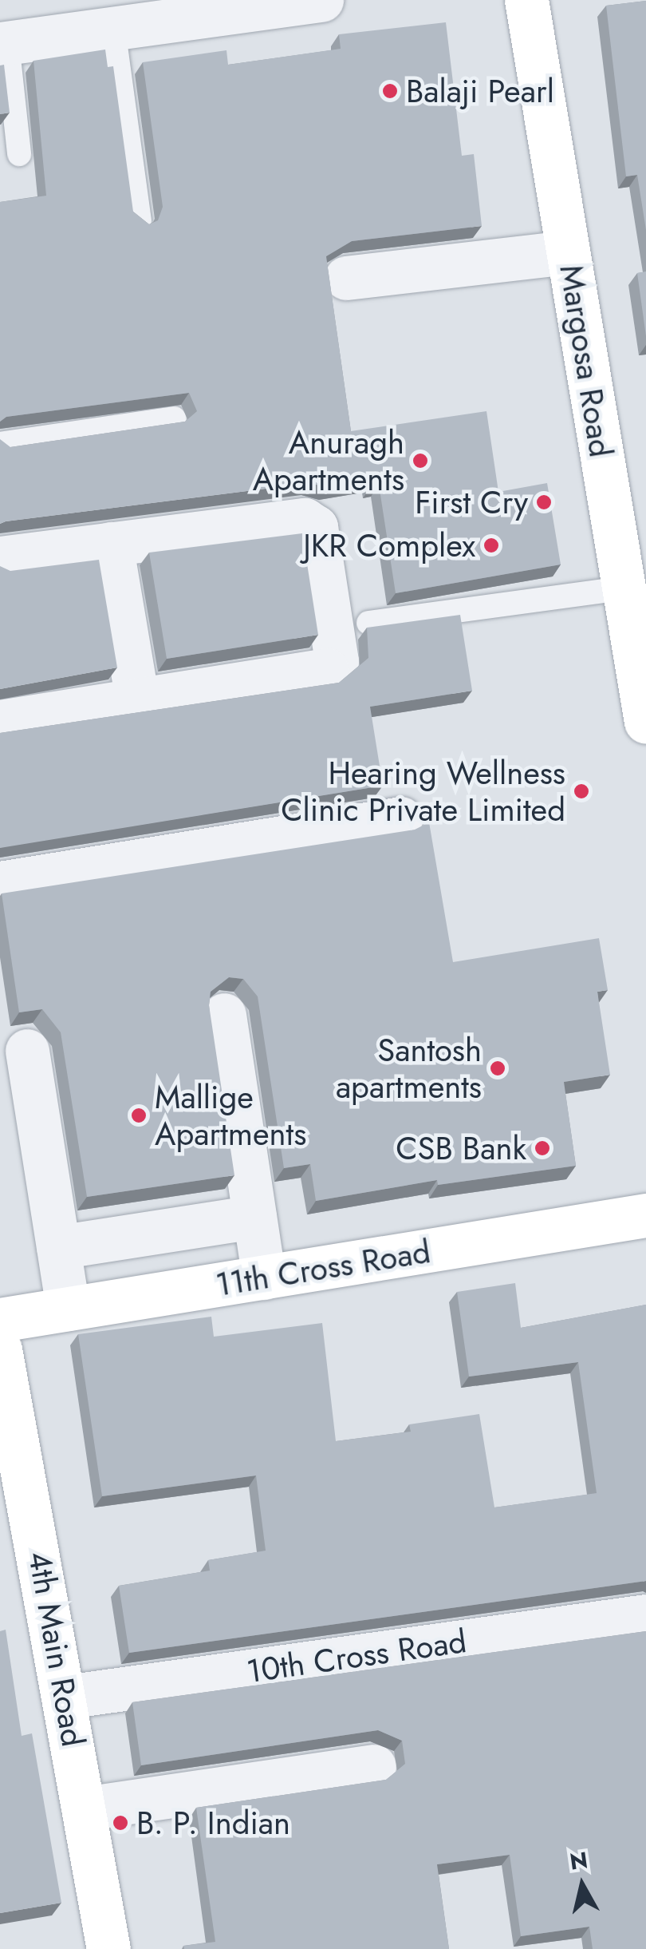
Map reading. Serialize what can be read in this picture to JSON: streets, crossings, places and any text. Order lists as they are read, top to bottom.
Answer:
{
  "streets": {
    "street": [
      "Margosa Road",
      "11th Cross Road",
      "4th Main Road",
      "10th Cross Road"
    ]
  },
  "crossings": [
    ["4th Main Road", "10th Cross Road"]
  ],
  "places": [
    "Balaji Pearl",
    "Anuragh Apartments",
    "First Cry",
    "JKR Complex",
    "Hearing Wellness Clinic Private Limited",
    "Santosh apartments",
    "Mallige Apartments",
    "CSB Bank",
    "B. P. Indian"
  ],
  "north": "top"
}
